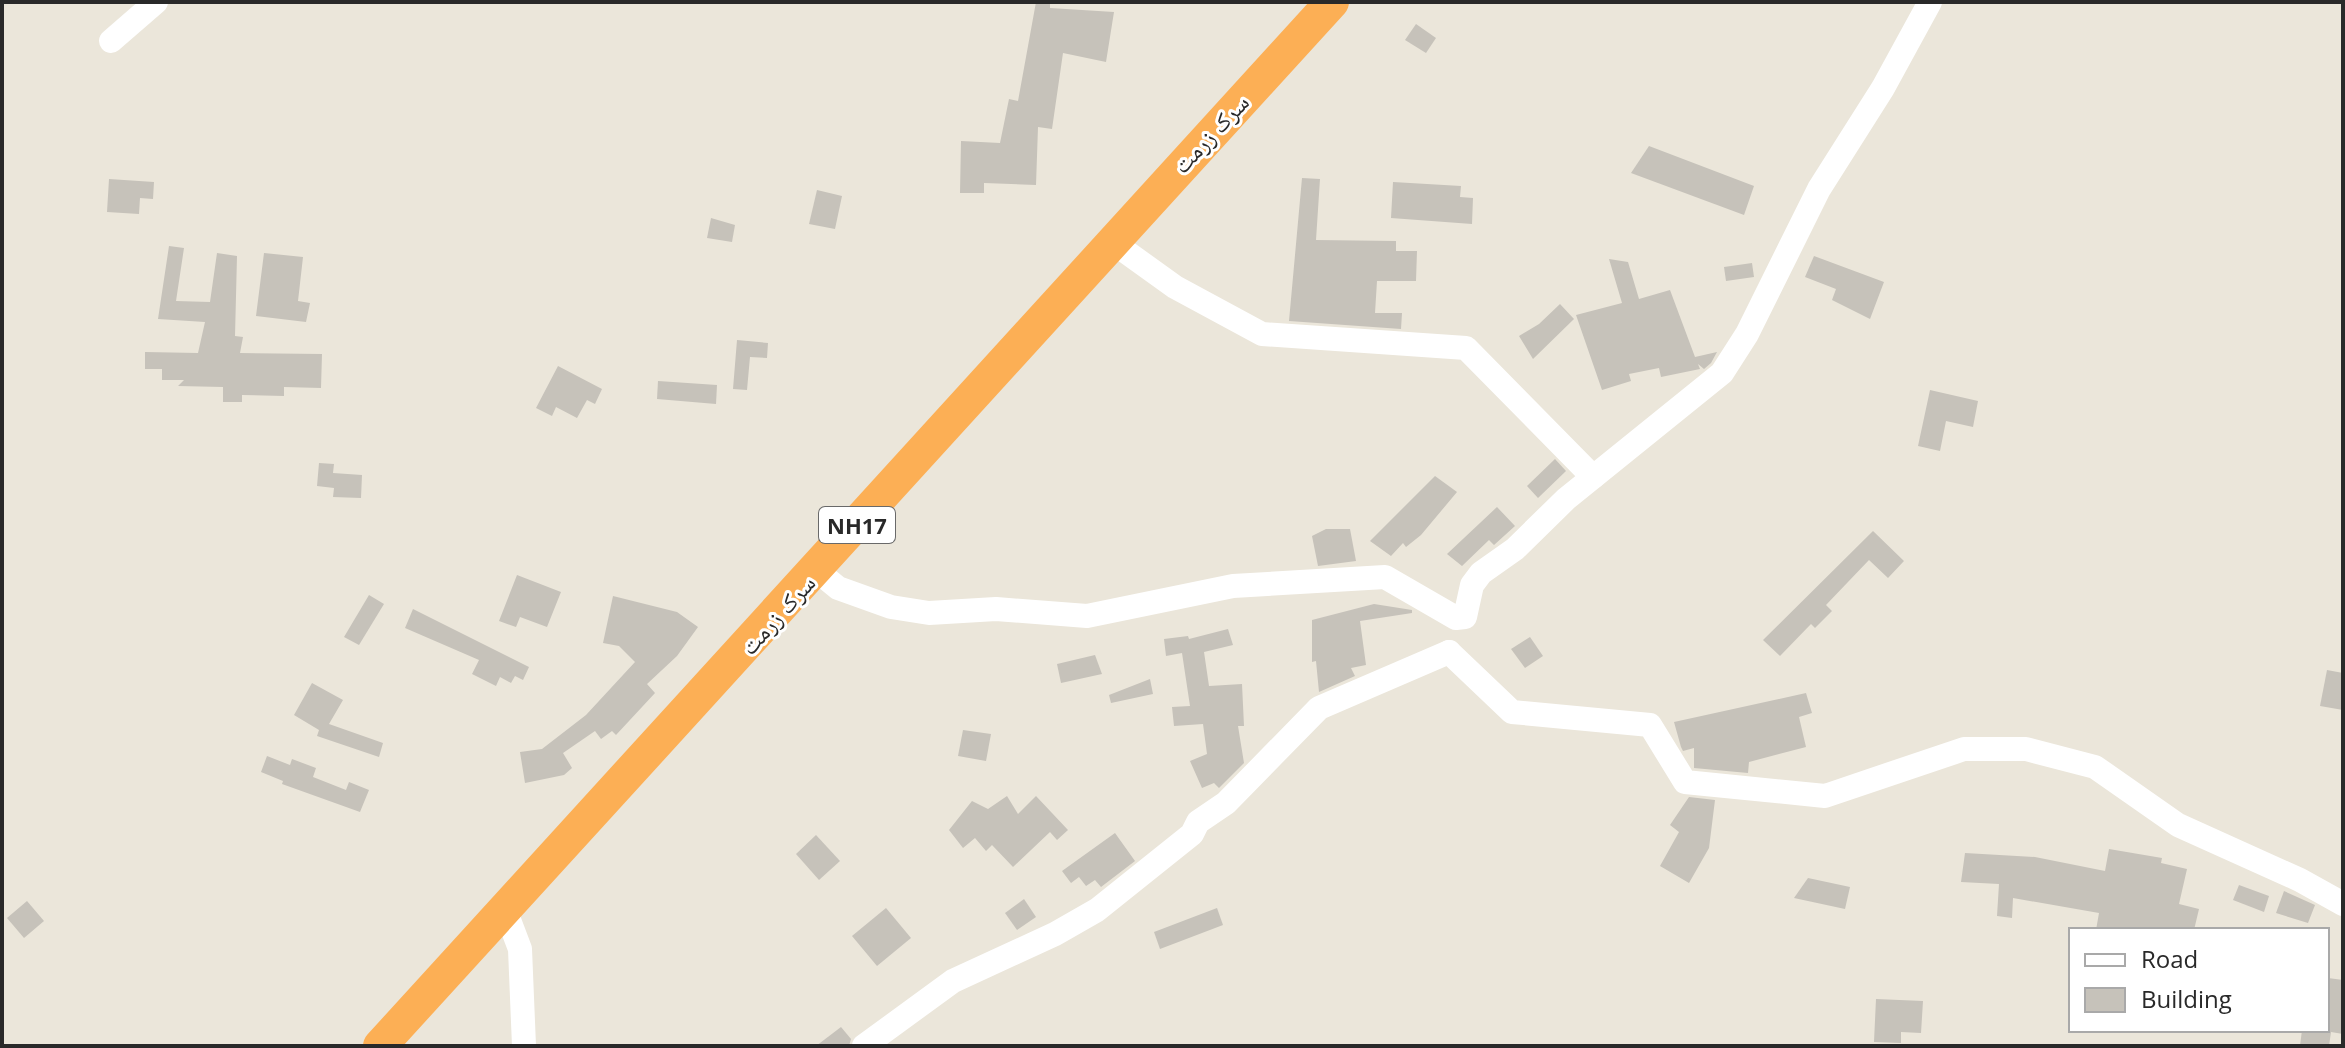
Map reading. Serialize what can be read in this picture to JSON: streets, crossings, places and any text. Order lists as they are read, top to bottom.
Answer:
{
  "streets": {
    "highway": ["سرک زرمت", "NH17"]
  },
  "legend": ["Road", "Building"]
}
